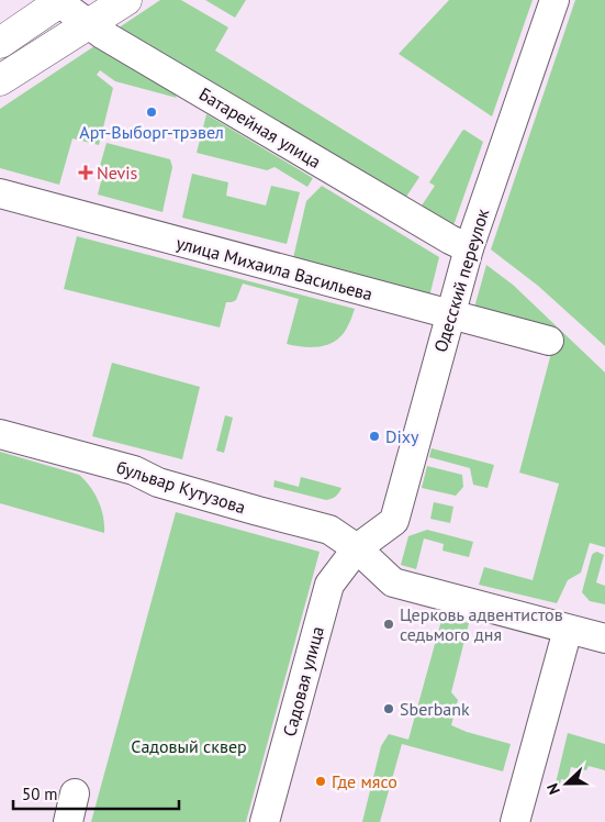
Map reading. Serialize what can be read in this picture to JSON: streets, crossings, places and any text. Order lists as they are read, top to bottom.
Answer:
{
  "streets": {
    "street": [
      "Батарейная улица",
      "улица Михаила Васильева",
      "Одесский переулок",
      "бульвар Кутузова",
      "Садовая улица"
    ]
  },
  "crossings": [
    ["Батарейная улица", "Одесский переулок"],
    ["улица Михаила Васильева", "Одесский переулок"],
    ["Одесский переулок", "бульвар Кутузова"],
    ["Одесский переулок", "Садовая улица"],
    ["бульвар Кутузова", "Садовая улица"]
  ],
  "parks": ["Садовый сквер"],
  "places": {
    "other": [
      "Арт-Выборг-трэвел",
      "Dixy",
      "Церковь адвентистов седьмого дня",
      "Sberbank",
      "Где мясо"
    ],
    "health": ["Nevis"]
  },
  "scale_bar": "50 m",
  "north": "left"
}
